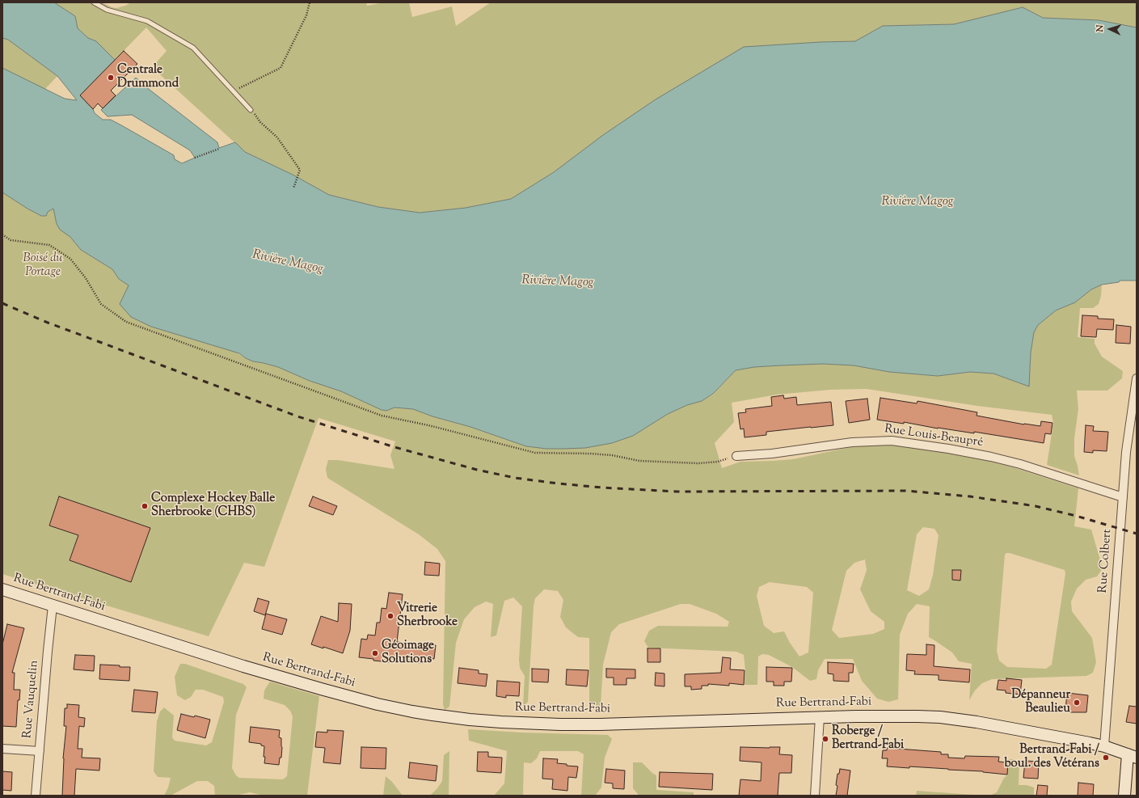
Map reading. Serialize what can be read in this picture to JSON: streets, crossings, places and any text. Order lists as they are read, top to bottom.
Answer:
{
  "streets": {
    "street": [
      "Rue Louis-Beaupré",
      "Rue Colbert",
      "Rue Bertrand-Fabi",
      "Rue Vauquelin"
    ]
  },
  "crossings": [
    ["Rue Louis-Beaupré", "Rue Colbert"],
    ["Rue Colbert", "Rue Bertrand-Fabi"],
    ["Rue Bertrand-Fabi", "Rue Vauquelin"]
  ],
  "water": ["Rivière Magog"],
  "parks": ["Boisé du Portage"],
  "places": [
    "Centrale Drummond",
    "Complexe Hockey Balle Sherbrooke (CHBS)",
    "Vitrerie Sherbrooke",
    "Géoimage Solutions",
    "Dépanneur Beaulieu",
    "Roberge / Bertrand-Fabi",
    "Bertrand-Fabi / boul. des Vétérans"
  ],
  "north": "left"
}
